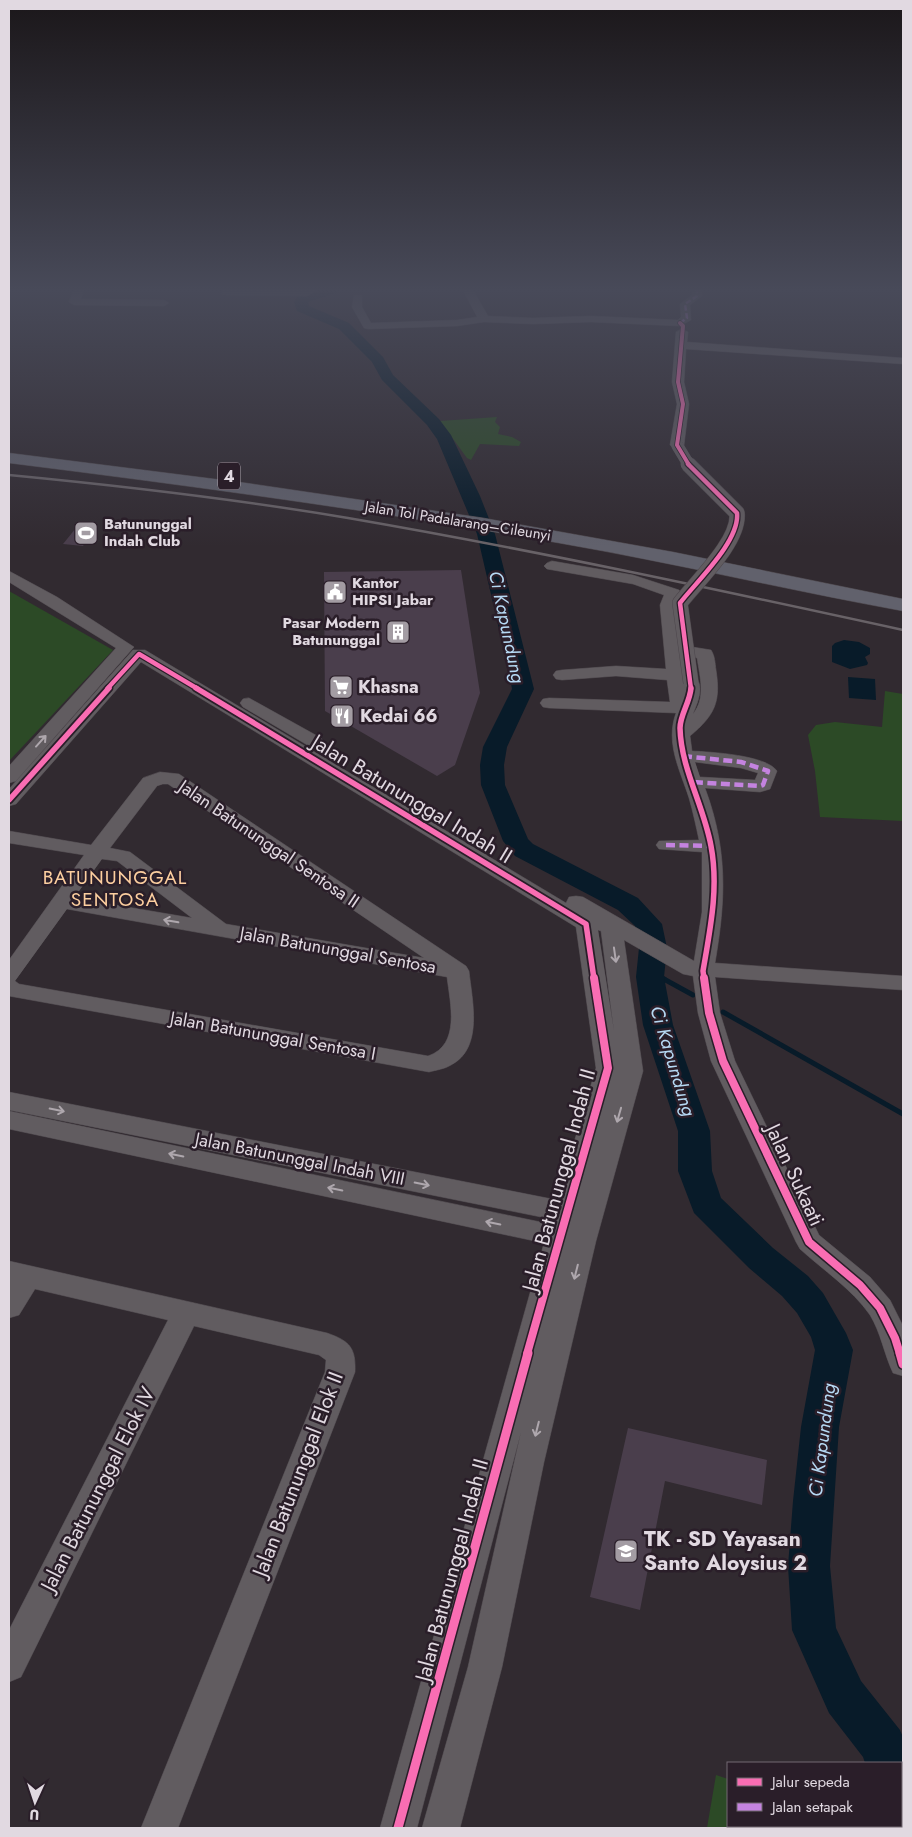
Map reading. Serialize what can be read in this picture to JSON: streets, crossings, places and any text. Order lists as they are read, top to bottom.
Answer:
{
  "streets": {
    "highway": ["4", "Jalan Tol Padalarang–Cileunyi"],
    "street": [
      "Jalan Batununggal Indah II",
      "Jalan Batununggal Sentosa II",
      "Jalan Batununggal Sentosa",
      "Jalan Batununggal Sentosa I",
      "Jalan Batununggal Indah VIII",
      "Jalan Sukaati",
      "Jalan Batununggal Elok II",
      "Jalan Batununggal Elok IV"
    ]
  },
  "crossings": [
    ["Jalan Batununggal Indah II", "Jalan Batununggal Indah VIII"],
    ["Jalan Batununggal Sentosa II", "Jalan Batununggal Sentosa"],
    ["Jalan Batununggal Sentosa II", "Jalan Batununggal Sentosa I"],
    ["Jalan Batununggal Sentosa", "Jalan Batununggal Sentosa I"],
    ["Jalan Batununggal Elok II", "Jalan Batununggal Elok IV"]
  ],
  "districts": ["BATUNUNGGAL SENTOSA"],
  "water": ["Ci Kapundung"],
  "places": {
    "sports": ["Batununggal Indah Club"],
    "public building": ["Kantor HIPSI Jabar"],
    "building": ["Pasar Modern Batununggal"],
    "supermarket": ["Khasna"],
    "restaurant": ["Kedai 66"],
    "school or university": ["TK - SD Yayasan Santo Aloysius 2"]
  },
  "legend": ["Jalur sepeda", "Jalan setapak"],
  "north": "bottom"
}
